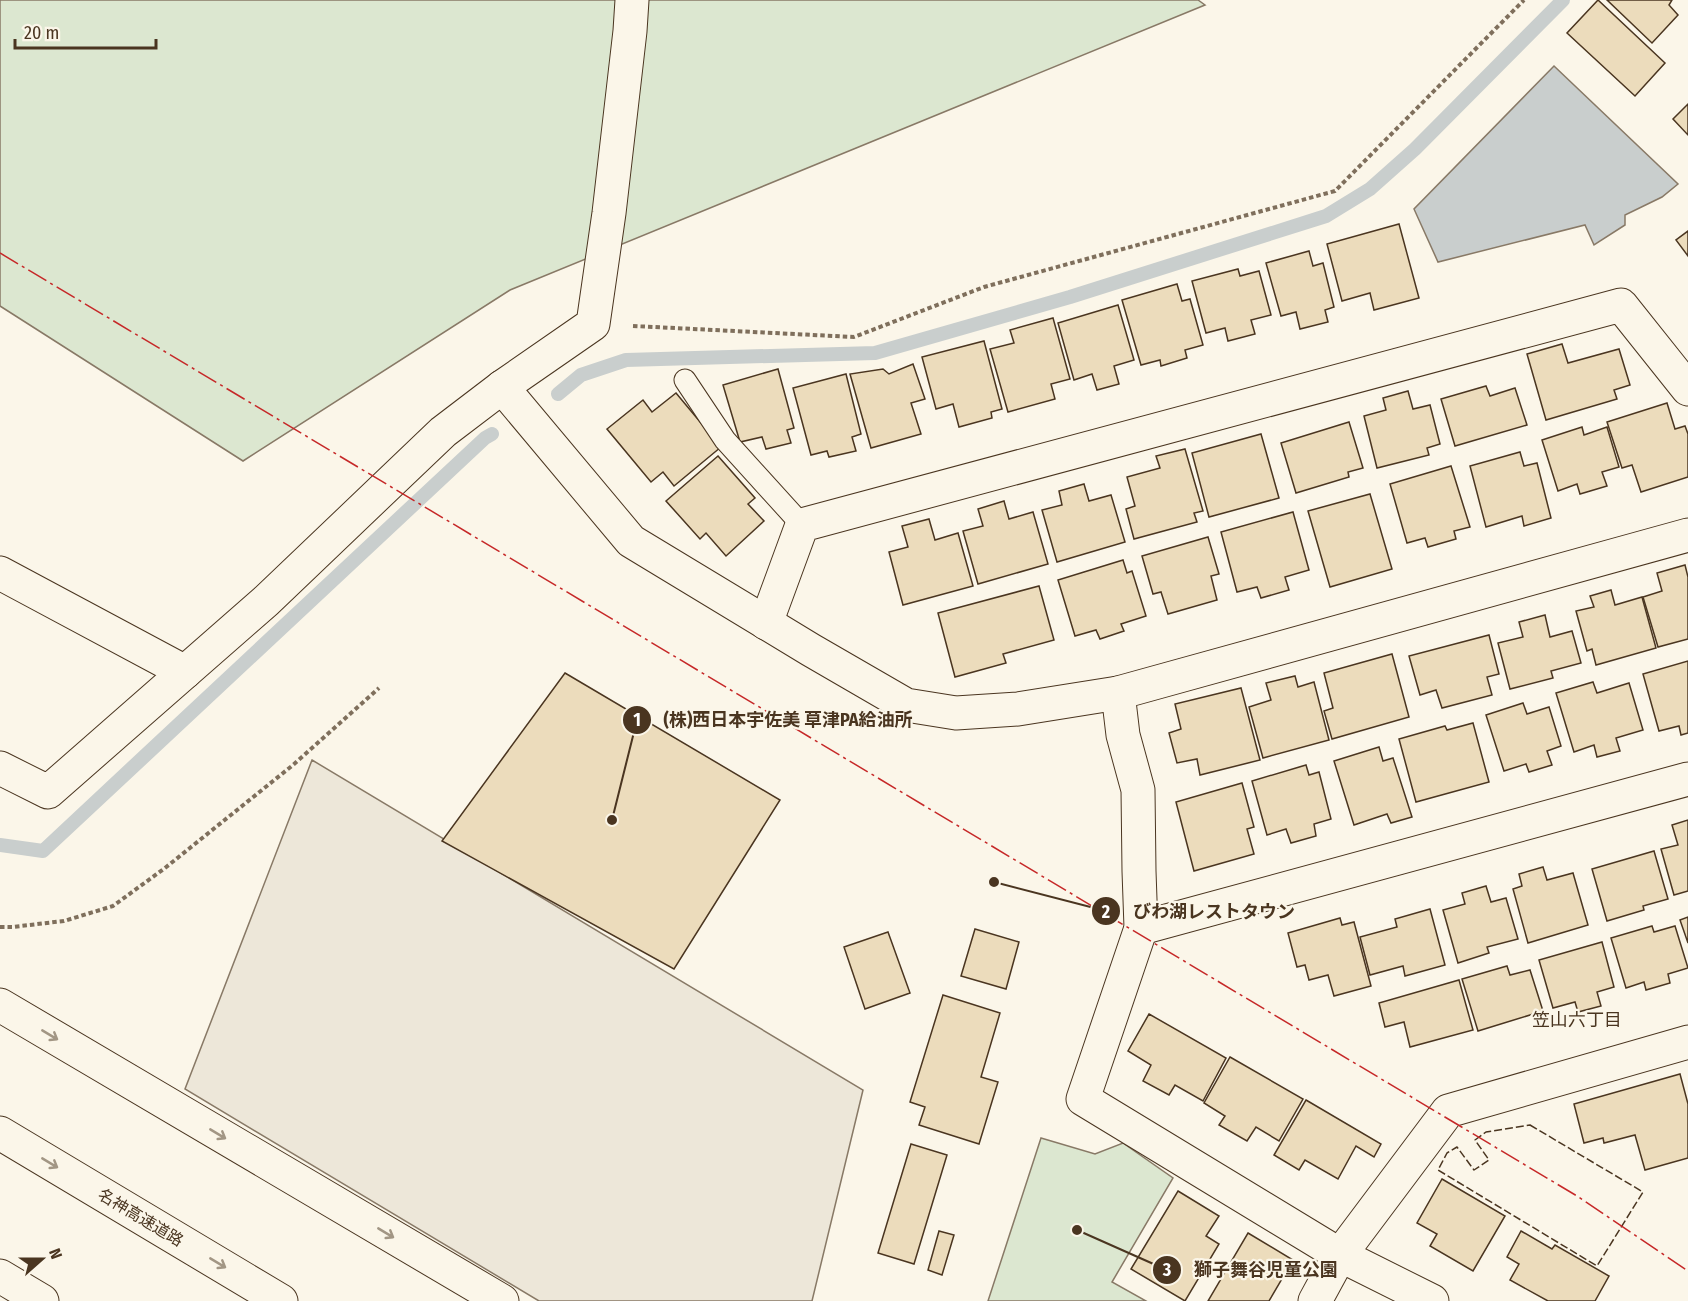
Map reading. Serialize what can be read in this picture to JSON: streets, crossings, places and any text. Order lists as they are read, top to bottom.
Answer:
{
  "streets": {
    "main road": ["名神高速道路"]
  },
  "districts": ["笠山六丁目"],
  "places": ["(株)西日本宇佐美 草津PA給油所", "びわ湖レストタウン", "獅子舞谷児童公園"],
  "scale_bar": "20 m",
  "north": "right"
}
